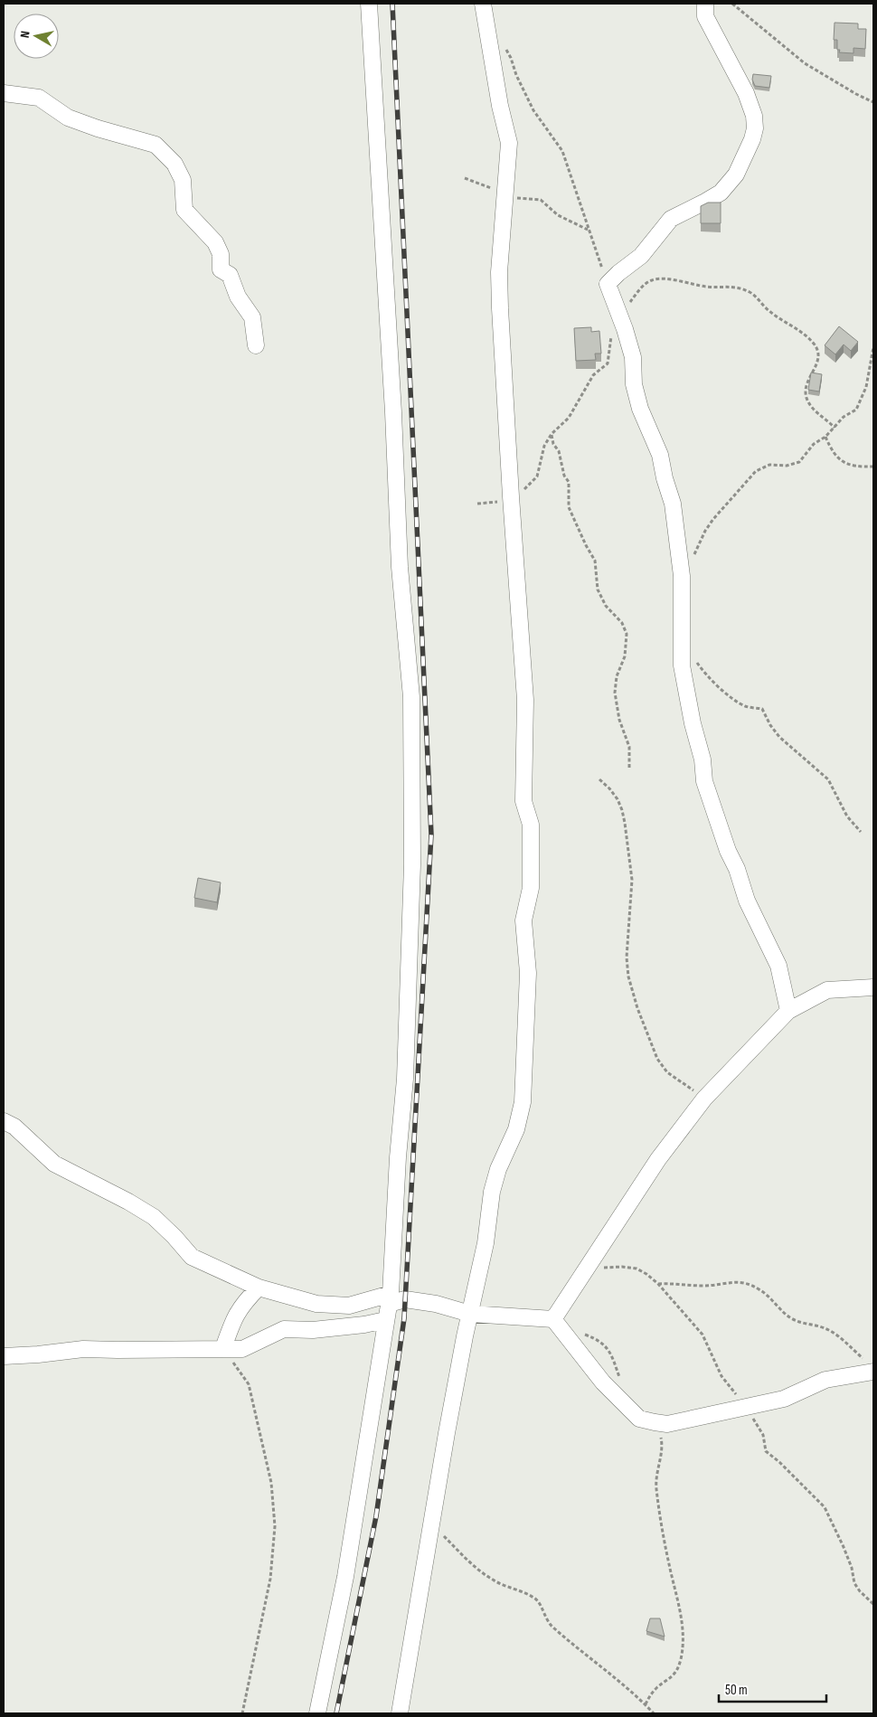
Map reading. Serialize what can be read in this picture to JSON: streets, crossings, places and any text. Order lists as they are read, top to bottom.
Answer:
{
  "scale_bar": "50 m",
  "north": "left"
}
